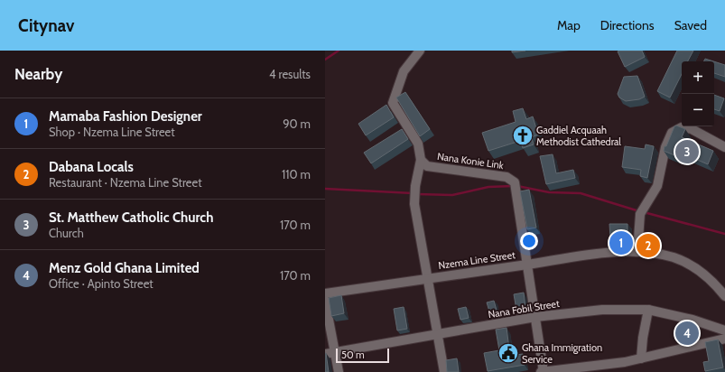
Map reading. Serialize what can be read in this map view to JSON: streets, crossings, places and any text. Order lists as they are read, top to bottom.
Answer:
{
  "streets": {
    "street": ["Nana Konie Link", "Nzema Line Street", "Nana Fobil Street"]
  },
  "crossings": [
    ["Nana Konie Link", "Nzema Line Street"],
    ["Nana Konie Link", "Nana Fobil Street"]
  ],
  "places": {
    "church": ["Gaddiel Acquaah Methodist Cathedral"],
    "public building": ["Ghana Immigration Service"]
  },
  "scale_bar": "50 m",
  "page": {
    "header": "Citynav",
    "nav": ["Map", "Directions", "Saved"],
    "heading": ["Nearby", "4 results"],
    "map_buttons": ["+", "−"],
    "list": [
      {
        "mark": "1",
        "name": "Mamaba Fashion Designer",
        "note": "Shop · Nzema Line Street",
        "value": "90 m"
      },
      {
        "mark": "2",
        "name": "Dabana Locals",
        "note": "Restaurant · Nzema Line Street",
        "value": "110 m"
      },
      {
        "mark": "3",
        "name": "St. Matthew Catholic Church",
        "note": "Church",
        "value": "170 m"
      },
      {
        "mark": "4",
        "name": "Menz Gold Ghana Limited",
        "note": "Office · Apinto Street",
        "value": "170 m"
      }
    ],
    "pins": [
      "3",
      "1",
      "2",
      "4"
    ],
    "scale": "50 m"
  }
}
